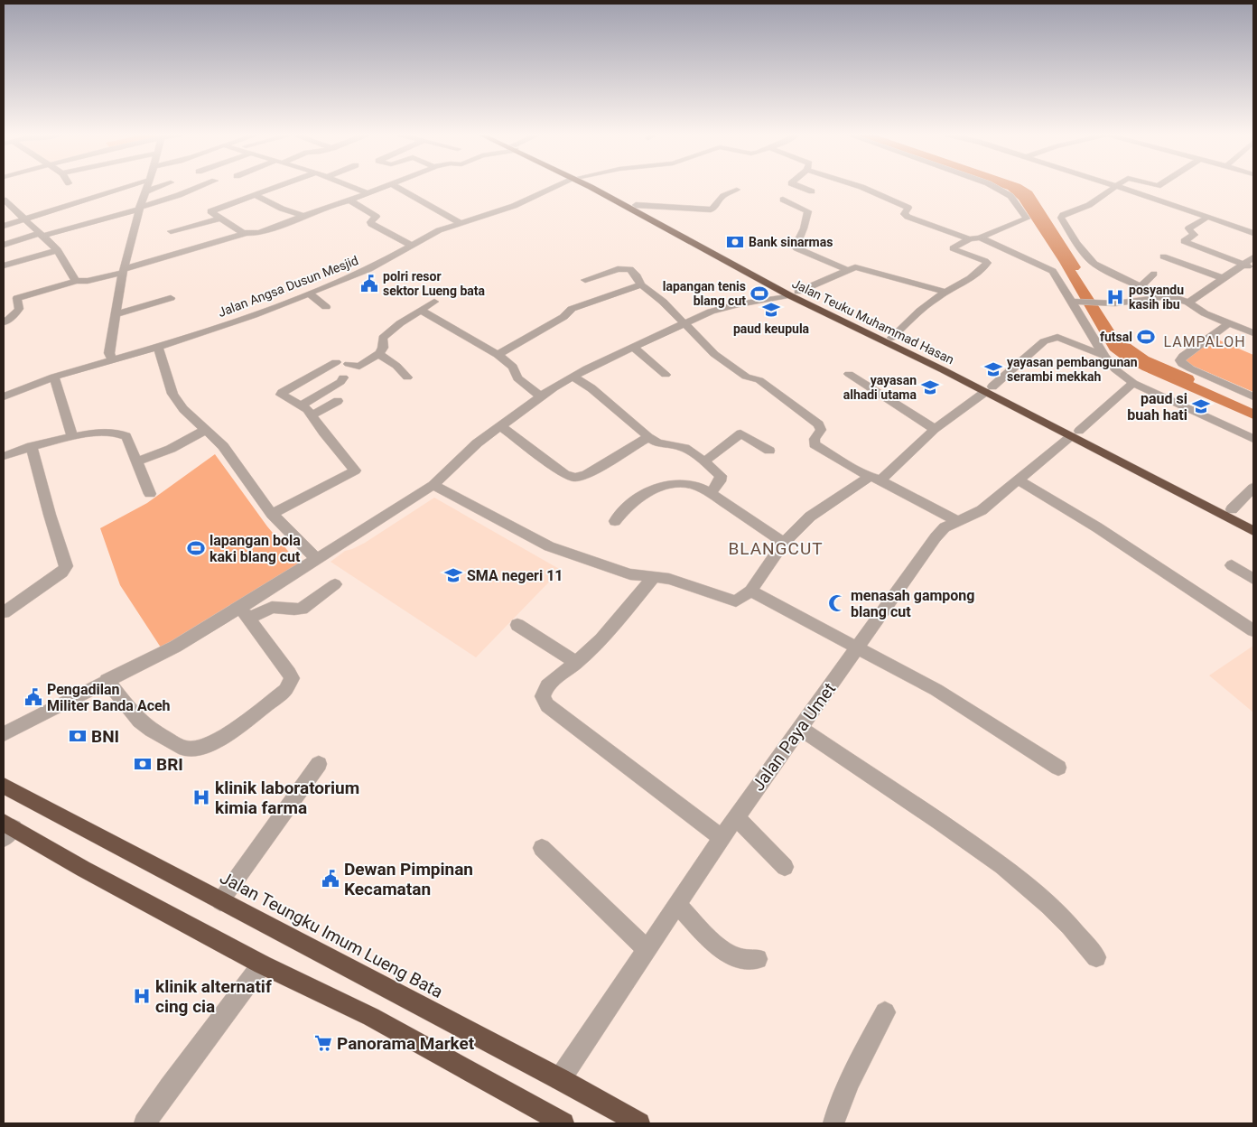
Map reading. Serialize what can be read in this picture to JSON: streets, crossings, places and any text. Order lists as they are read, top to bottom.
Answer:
{
  "streets": {
    "highway": ["Jalan Teuku Muhammad Hasan", "Jalan Teungku Imum Lueng Bata"],
    "street": ["Jalan Angsa Dusun Mesjid", "Jalan Paya Umet"]
  },
  "crossings": [
    ["Jalan Teuku Muhammad Hasan", "Jalan Paya Umet"],
    ["Jalan Paya Umet", "Jalan Teungku Imum Lueng Bata"]
  ],
  "districts": ["LAMPALOH", "BLANGCUT"],
  "places": {
    "bank": ["Bank sinarmas", "BNI", "BRI"],
    "public building": ["polri resor sektor Lueng bata", "Pengadilan Militer Banda Aceh", "Dewan Pimpinan Kecamatan"],
    "sports": ["lapangan tenis blang cut", "futsal", "lapangan bola kaki blang cut"],
    "hospital": ["posyandu kasih ibu", "klinik laboratorium kimia farma", "klinik alternatif cing cia"],
    "school or university": [
      "paud keupula",
      "yayasan pembangunan serambi mekkah",
      "yayasan alhadi utama",
      "paud si buah hati",
      "SMA negeri 11"
    ],
    "mosque": ["menasah gampong blang cut"],
    "supermarket": ["Panorama Market"]
  }
}
